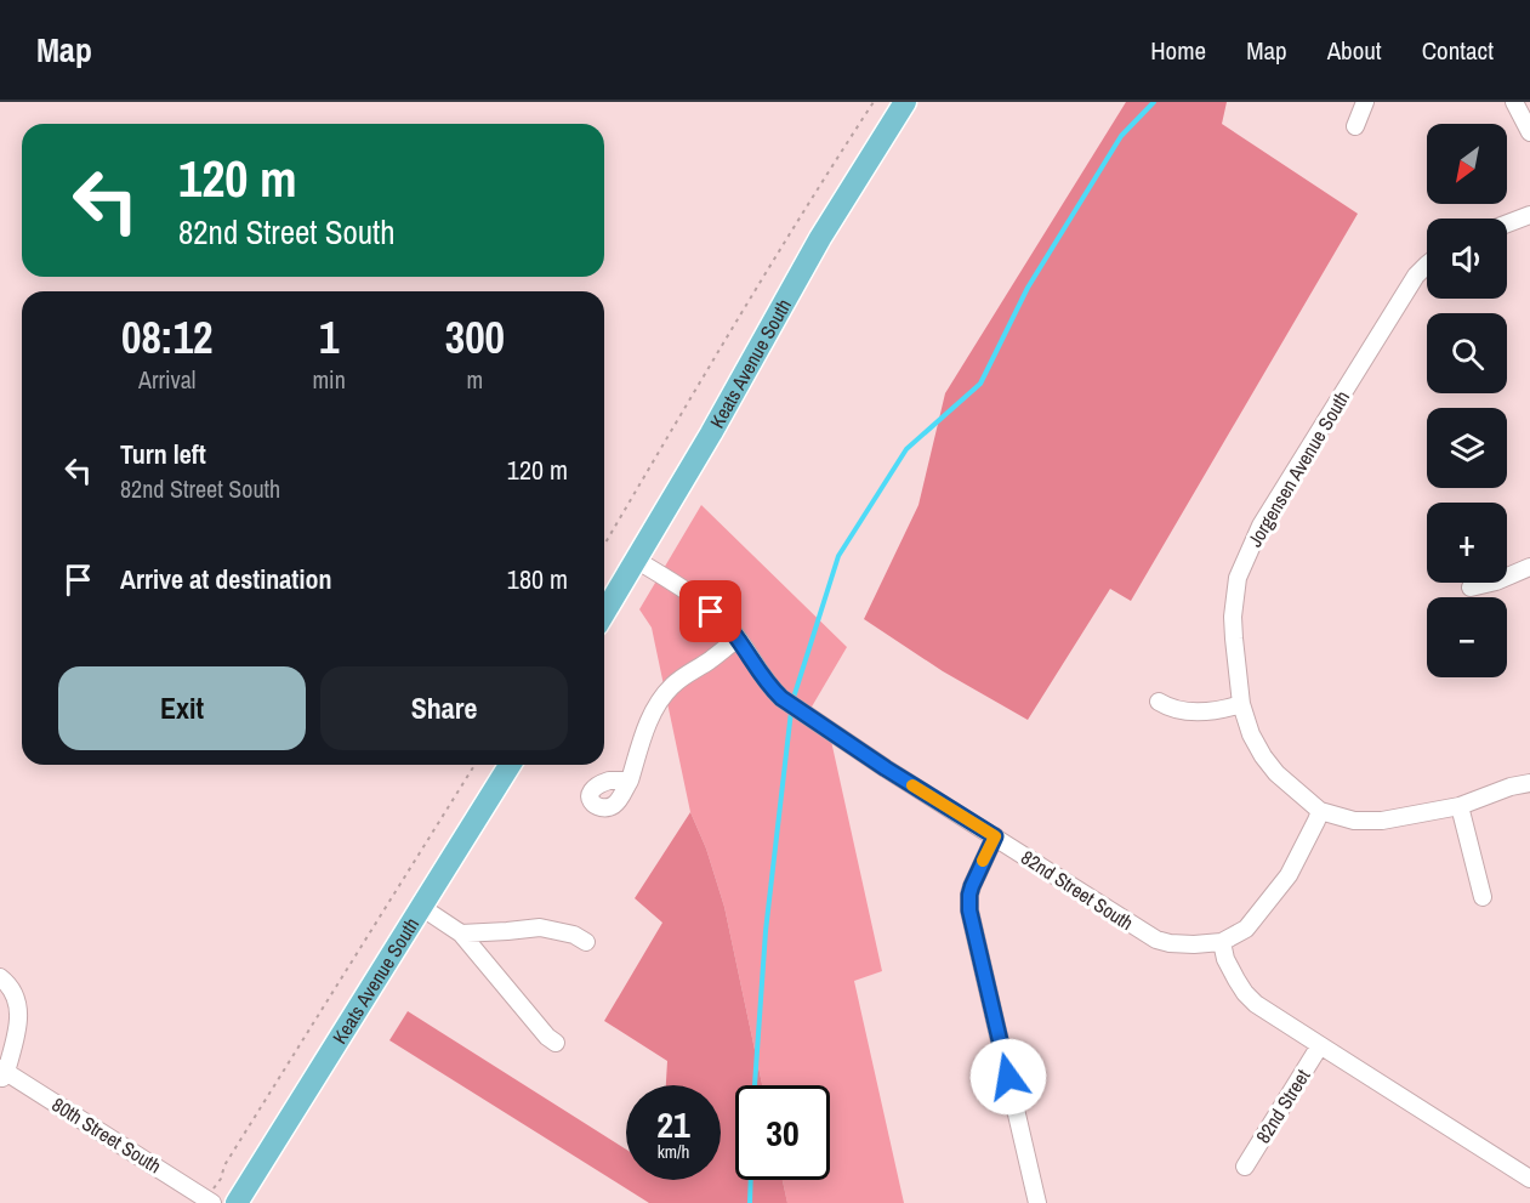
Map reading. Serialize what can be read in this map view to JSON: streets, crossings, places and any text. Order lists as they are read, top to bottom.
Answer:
{
  "streets": {
    "main road": ["Keats Avenue South"],
    "street": [
      "Jorgensen Avenue South",
      "82nd Street South",
      "82nd Street",
      "80th Street South"
    ]
  },
  "crossings": [
    ["Keats Avenue South", "82nd Street South"]
  ],
  "north": "bottom left",
  "page": {
    "header": "Map",
    "nav": [
      "Home",
      "Map",
      "About",
      "Contact"
    ],
    "map_buttons": ["+", "−"],
    "turn": ["120 m", "82nd Street South"],
    "eta": [
      "08:12",
      "Arrival",
      "1",
      "min",
      "300",
      "m"
    ],
    "list": [
      {
        "name": "Turn left",
        "note": "82nd Street South",
        "value": "120 m"
      },
      {
        "name": "Arrive at destination",
        "value": "180 m"
      }
    ],
    "buttons": ["Exit", "Share"],
    "speed": "21 km/h",
    "limit": "30"
  }
}
